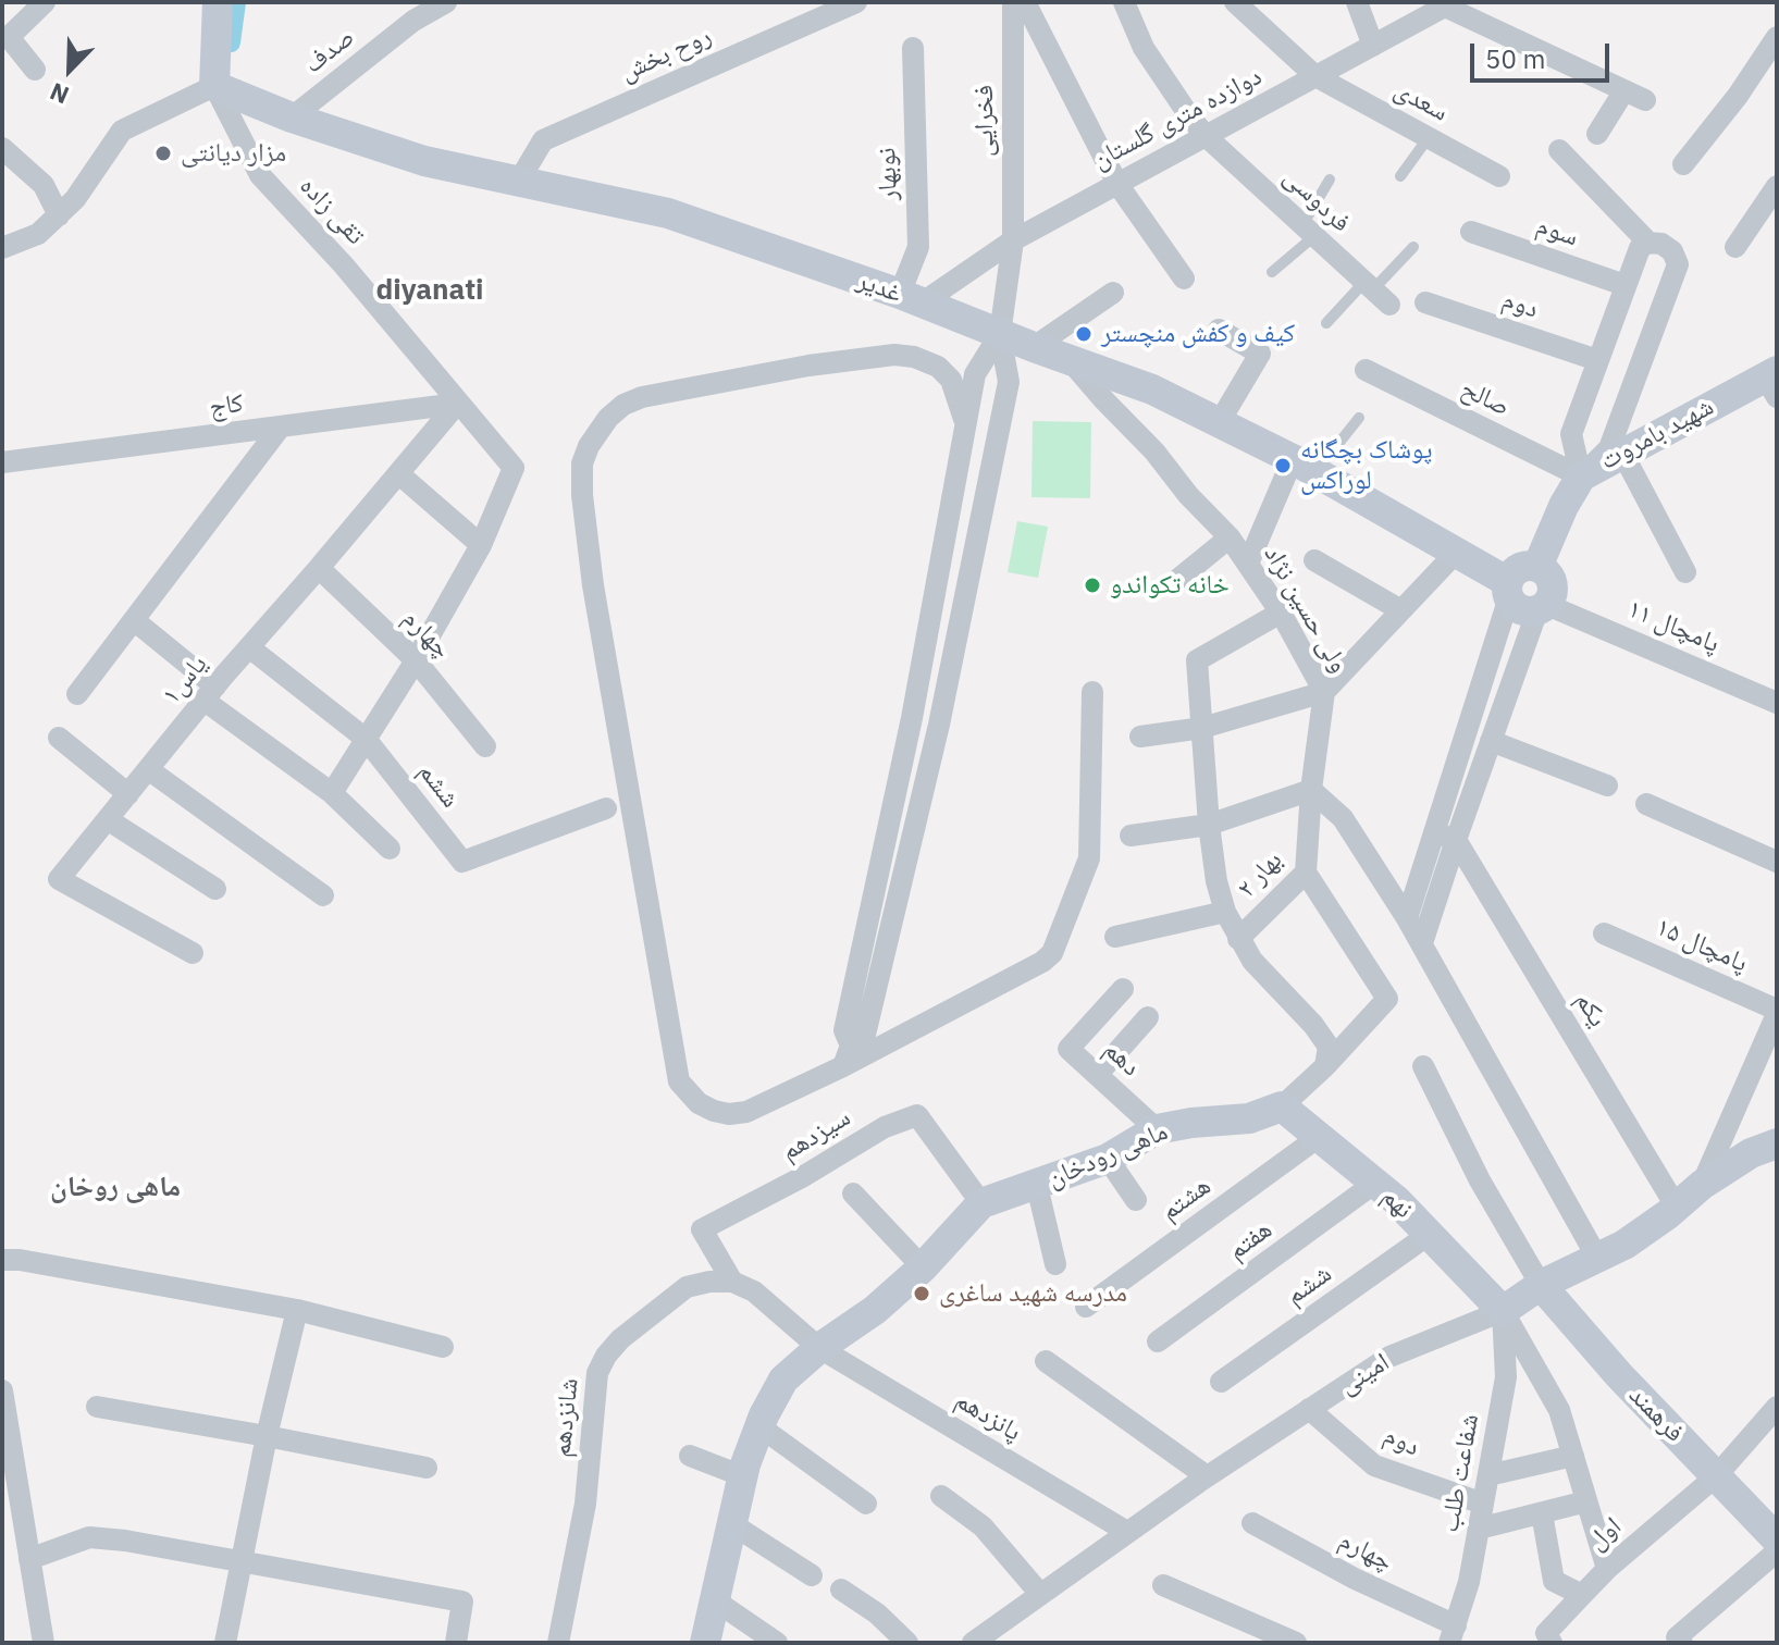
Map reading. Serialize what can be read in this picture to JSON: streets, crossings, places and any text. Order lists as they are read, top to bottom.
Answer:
{
  "streets": {
    "main road": [
      "غدیر",
      "شهید بامروت",
      "ماهی رودخان",
      "نهم",
      "امینی",
      "فرهمند"
    ],
    "street": [
      "صدف",
      "روح بخش",
      "سعدی",
      "دوازده متری گلستان",
      "فخرایی",
      "نوبهار",
      "فردوسی",
      "تقی زاده",
      "سوم",
      "دوم",
      "صالح",
      "کاج",
      "ولی حسین نژاد",
      "پامچال ۱۱",
      "چهارم",
      "یاس۱",
      "ششم",
      "بهار ۲",
      "پامچال ۱۵",
      "یکم",
      "دهم",
      "سیزدهم",
      "هشتم",
      "هفتم",
      "پانزدهم",
      "شانزدهم",
      "شفاعت طلب",
      "اول"
    ]
  },
  "crossings": [
    ["صدف", "غدیر"],
    ["روح بخش", "غدیر"],
    ["سعدی", "دوازده متری گلستان"],
    ["دوازده متری گلستان", "فخرایی"],
    ["دوازده متری گلستان", "نوبهار"],
    ["دوازده متری گلستان", "فردوسی"],
    ["دوازده متری گلستان", "غدیر"],
    ["نوبهار", "غدیر"],
    ["تقی زاده", "غدیر"],
    ["تقی زاده", "کاج"],
    ["تقی زاده", "یاس۱"],
    ["غدیر", "شهید بامروت"],
    ["غدیر", "ولی حسین نژاد"],
    ["غدیر", "پامچال ۱۱"],
    ["دوم", "امینی"],
    ["دوم", "شفاعت طلب"],
    ["صالح", "شهید بامروت"],
    ["کاج", "یاس۱"],
    ["شهید بامروت", "پامچال ۱۱"],
    ["ولی حسین نژاد", "بهار ۲"],
    ["چهارم", "یاس۱"],
    ["چهارم", "شفاعت طلب"],
    ["یاس۱", "ششم"],
    ["ششم", "نهم"],
    ["بهار ۲", "ماهی رودخان"],
    ["یکم", "امینی"],
    ["دهم", "ماهی رودخان"],
    ["سیزدهم", "ماهی رودخان"],
    ["سیزدهم", "شانزدهم"],
    ["ماهی رودخان", "نهم"],
    ["هشتم", "نهم"],
    ["نهم", "هفتم"],
    ["نهم", "امینی"],
    ["نهم", "شفاعت طلب"],
    ["امینی", "فرهمند"],
    ["امینی", "پانزدهم"],
    ["امینی", "شفاعت طلب"],
    ["فرهمند", "اول"]
  ],
  "districts": ["diyanati", "ماهی روخان"],
  "places": [
    "مزار دیانتی",
    "کیف و کفش منچستر",
    "پوشاک بچگانه لوراکس",
    "خانه تکواندو",
    "مدرسه شهید ساغری"
  ],
  "scale_bar": "50 m",
  "north": "bottom left"
}
